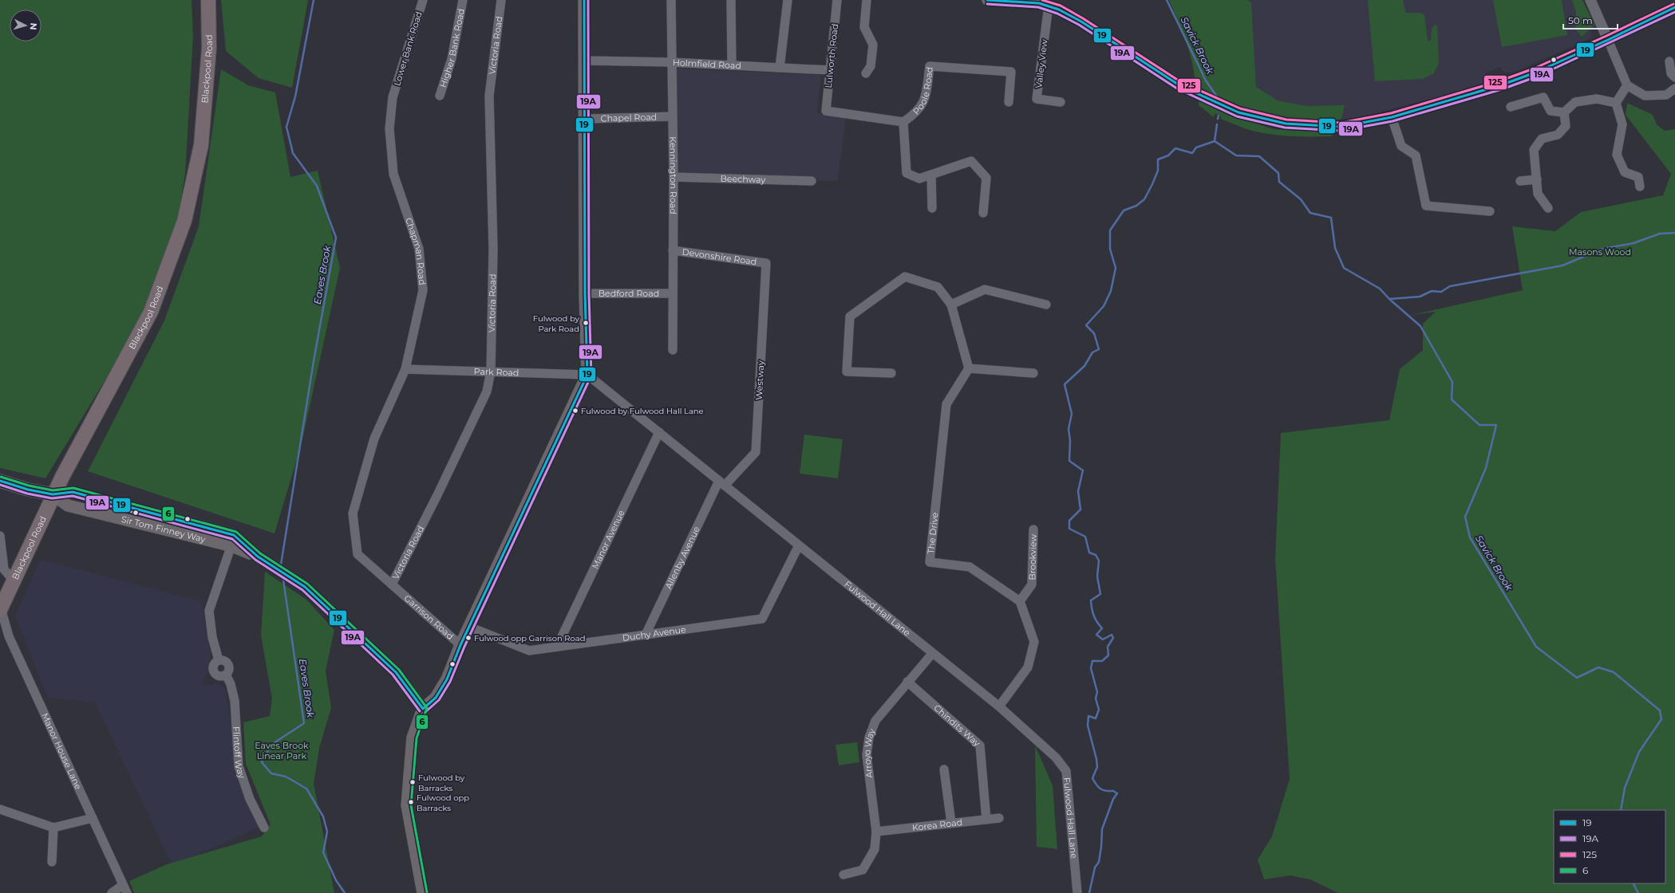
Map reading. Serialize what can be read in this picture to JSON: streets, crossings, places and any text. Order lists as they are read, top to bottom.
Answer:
{
  "streets": {
    "highway": ["Blackpool Road"],
    "main road": ["Sir Tom Finney Way"],
    "street": [
      "Victoria Road",
      "Higher Bank Road",
      "Lower Bank Road",
      "Lulworth Road",
      "Holmfield Road",
      "Valley View",
      "Poole Road",
      "Chapel Road",
      "Kennington Road",
      "Beechway",
      "Chapman Road",
      "Devonshire Road",
      "Bedford Road",
      "Park Road",
      "Westway",
      "The Drive",
      "Manor Avenue",
      "Brookview",
      "Allenby Avenue",
      "Fulwood Hall Lane",
      "Garrison Road",
      "Duchy Avenue",
      "Chindits Way",
      "Manor House Lane",
      "Flintoff Way",
      "Arroyo Way",
      "Korea Road"
    ]
  },
  "crossings": [
    ["Victoria Road", "Park Road"],
    ["Victoria Road", "Garrison Road"],
    ["Lower Bank Road", "Chapman Road"],
    ["Lulworth Road", "Holmfield Road"],
    ["Lulworth Road", "Poole Road"],
    ["Holmfield Road", "Kennington Road"],
    ["Blackpool Road", "Sir Tom Finney Way"],
    ["Blackpool Road", "Manor House Lane"],
    ["Chapel Road", "Kennington Road"],
    ["Kennington Road", "Beechway"],
    ["Kennington Road", "Devonshire Road"],
    ["Kennington Road", "Bedford Road"],
    ["Chapman Road", "Park Road"],
    ["Chapman Road", "Garrison Road"],
    ["Devonshire Road", "Westway"],
    ["Park Road", "Fulwood Hall Lane"],
    ["Westway", "Allenby Avenue"],
    ["Westway", "Fulwood Hall Lane"],
    ["Sir Tom Finney Way", "Flintoff Way"],
    ["The Drive", "Brookview"],
    ["Manor Avenue", "Fulwood Hall Lane"],
    ["Manor Avenue", "Duchy Avenue"],
    ["Allenby Avenue", "Fulwood Hall Lane"],
    ["Allenby Avenue", "Duchy Avenue"],
    ["Fulwood Hall Lane", "Duchy Avenue"],
    ["Fulwood Hall Lane", "Arroyo Way"],
    ["Chindits Way", "Arroyo Way"],
    ["Chindits Way", "Korea Road"],
    ["Arroyo Way", "Korea Road"]
  ],
  "water": ["Savick Brook", "Eaves Brook"],
  "parks": ["Masons Wood", "Eaves Brook Linear Park"],
  "places": [
    "Fulwood by Park Road",
    "Fulwood by Fulwood Hall Lane",
    "Fulwood opp Garrison Road",
    "Fulwood by Barracks",
    "Fulwood opp Barracks"
  ],
  "lines": [
    "transit line 19",
    "transit line 19A",
    "transit line 125",
    "transit line 6"
  ],
  "legend": [
    "19",
    "19A",
    "125",
    "6"
  ],
  "scale_bar": "50 m",
  "north": "right"
}
